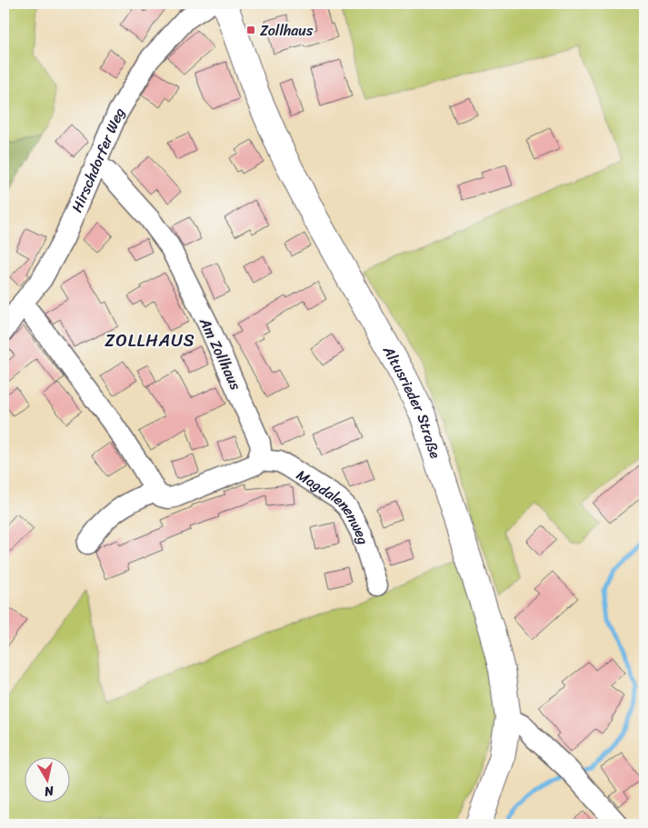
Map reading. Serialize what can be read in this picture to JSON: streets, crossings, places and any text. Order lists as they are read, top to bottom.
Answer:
{
  "streets": {
    "main road": ["Altusrieder Straße"],
    "street": ["Hirschdorfer Weg", "Am Zollhaus", "Magdalenenweg"]
  },
  "crossings": [
    ["Hirschdorfer Weg", "Am Zollhaus"],
    ["Am Zollhaus", "Magdalenenweg"]
  ],
  "districts": ["ZOLLHAUS"],
  "places": {
    "transit": ["Zollhaus"]
  },
  "north": "bottom"
}
